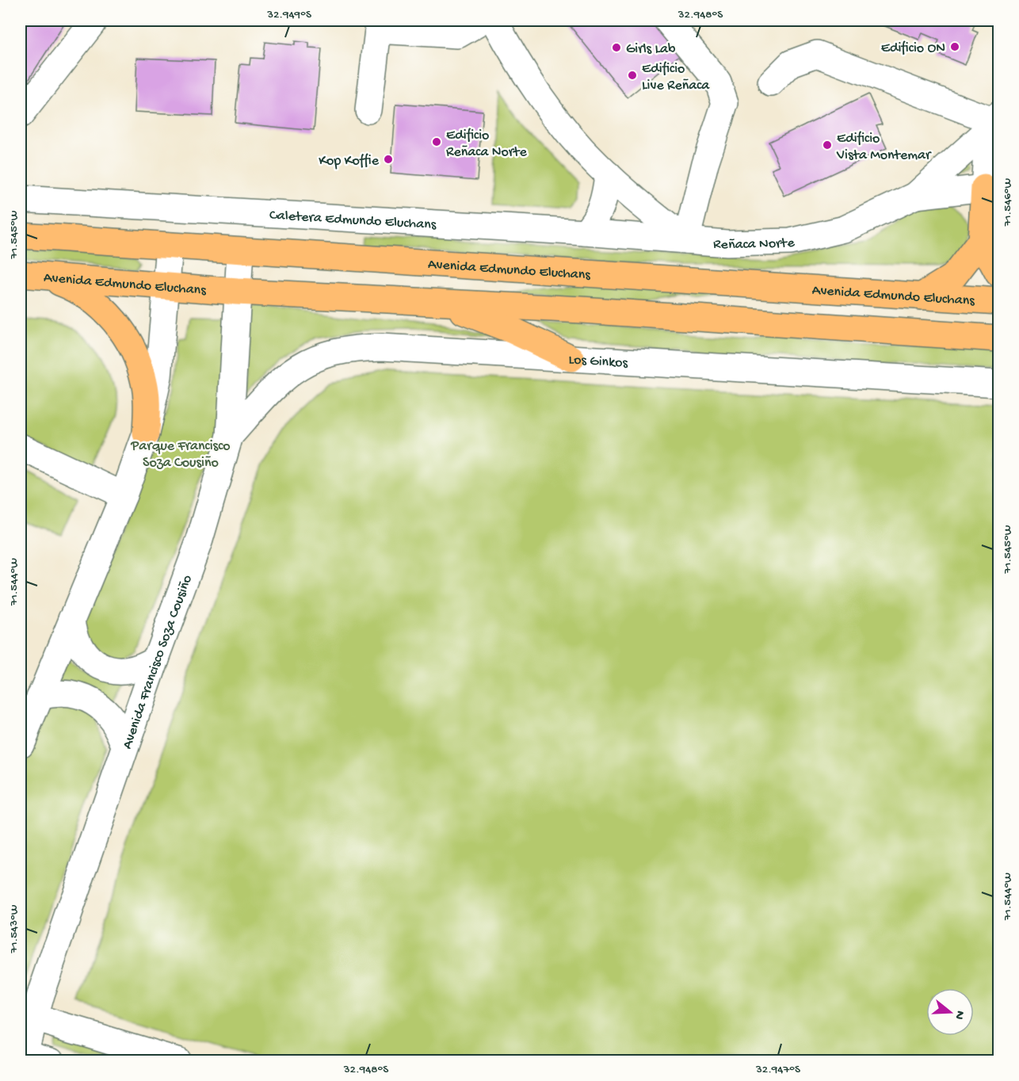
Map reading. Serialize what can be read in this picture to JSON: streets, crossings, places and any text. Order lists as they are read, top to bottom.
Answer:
{
  "streets": {
    "main road": ["Avenida Edmundo Eluchans"],
    "street": [
      "Caletera Edmundo Eluchans",
      "Reñaca Norte",
      "Los Ginkos",
      "Avenida Francisco Soza Cousiño"
    ]
  },
  "crossings": [
    ["Caletera Edmundo Eluchans", "Reñaca Norte"],
    ["Avenida Edmundo Eluchans", "Avenida Francisco Soza Cousiño"],
    ["Los Ginkos", "Avenida Francisco Soza Cousiño"]
  ],
  "parks": ["Parque Francisco Soza Cousiño"],
  "places": [
    "Edificio ON",
    "Girls Lab",
    "Edificio Live Reñaca",
    "Edificio Reñaca Norte",
    "Edificio Vista Montemar",
    "Kop Koffie"
  ],
  "north": "right",
  "coordinates": [
    "32.949°S",
    "32.948°S",
    "71.546°W",
    "71.545°W",
    "71.544°W",
    "71.543°W",
    "32.947°S"
  ]
}
